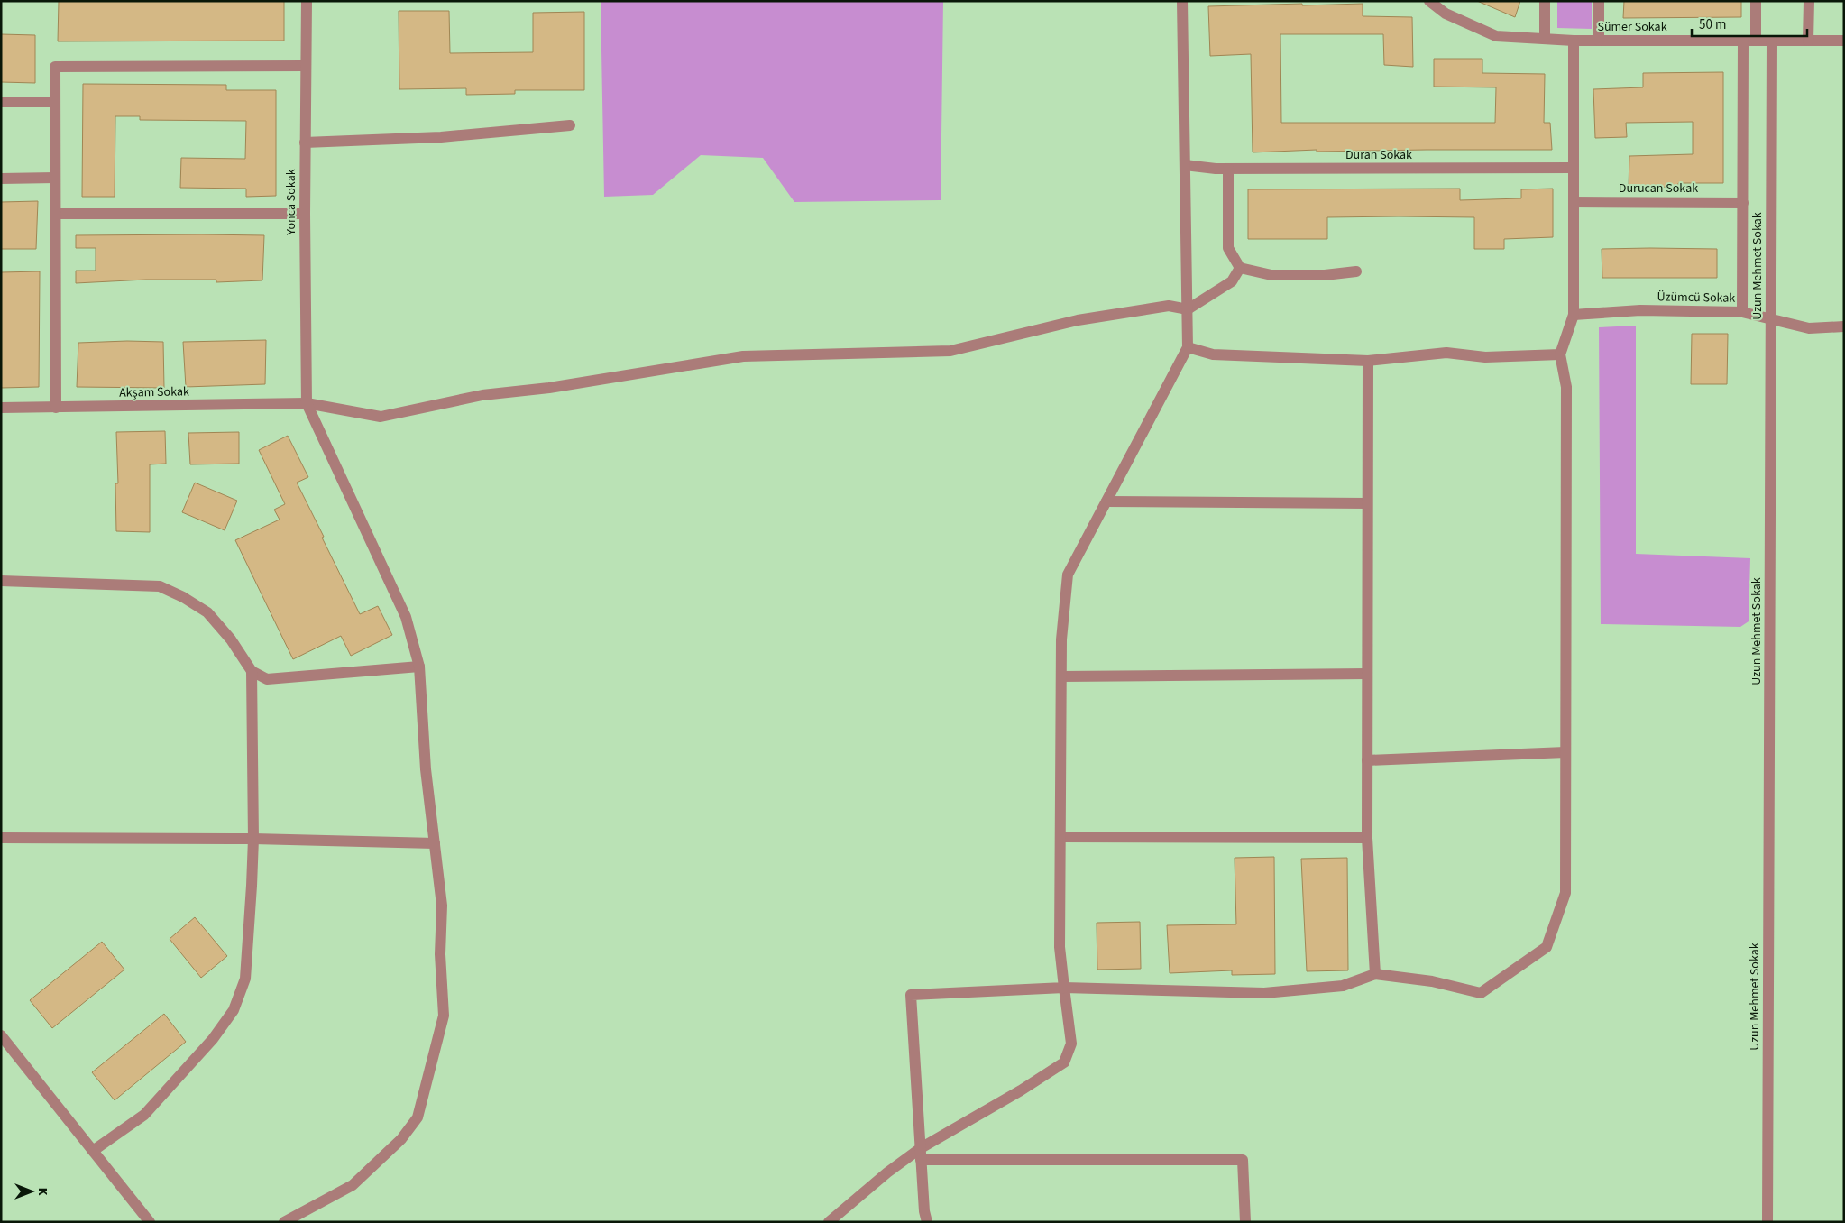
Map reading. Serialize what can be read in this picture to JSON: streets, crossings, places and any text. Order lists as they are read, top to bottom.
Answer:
{
  "streets": {
    "street": [
      "Sümer Sokak",
      "Duran Sokak",
      "Durucan Sokak",
      "Yonca Sokak",
      "Uzun Mehmet Sokak",
      "Üzümcü Sokak",
      "Akşam Sokak"
    ]
  },
  "crossings": [
    ["Sümer Sokak", "Uzun Mehmet Sokak"],
    ["Yonca Sokak", "Akşam Sokak"],
    ["Uzun Mehmet Sokak", "Üzümcü Sokak"]
  ],
  "scale_bar": "50 m",
  "north": "right"
}
